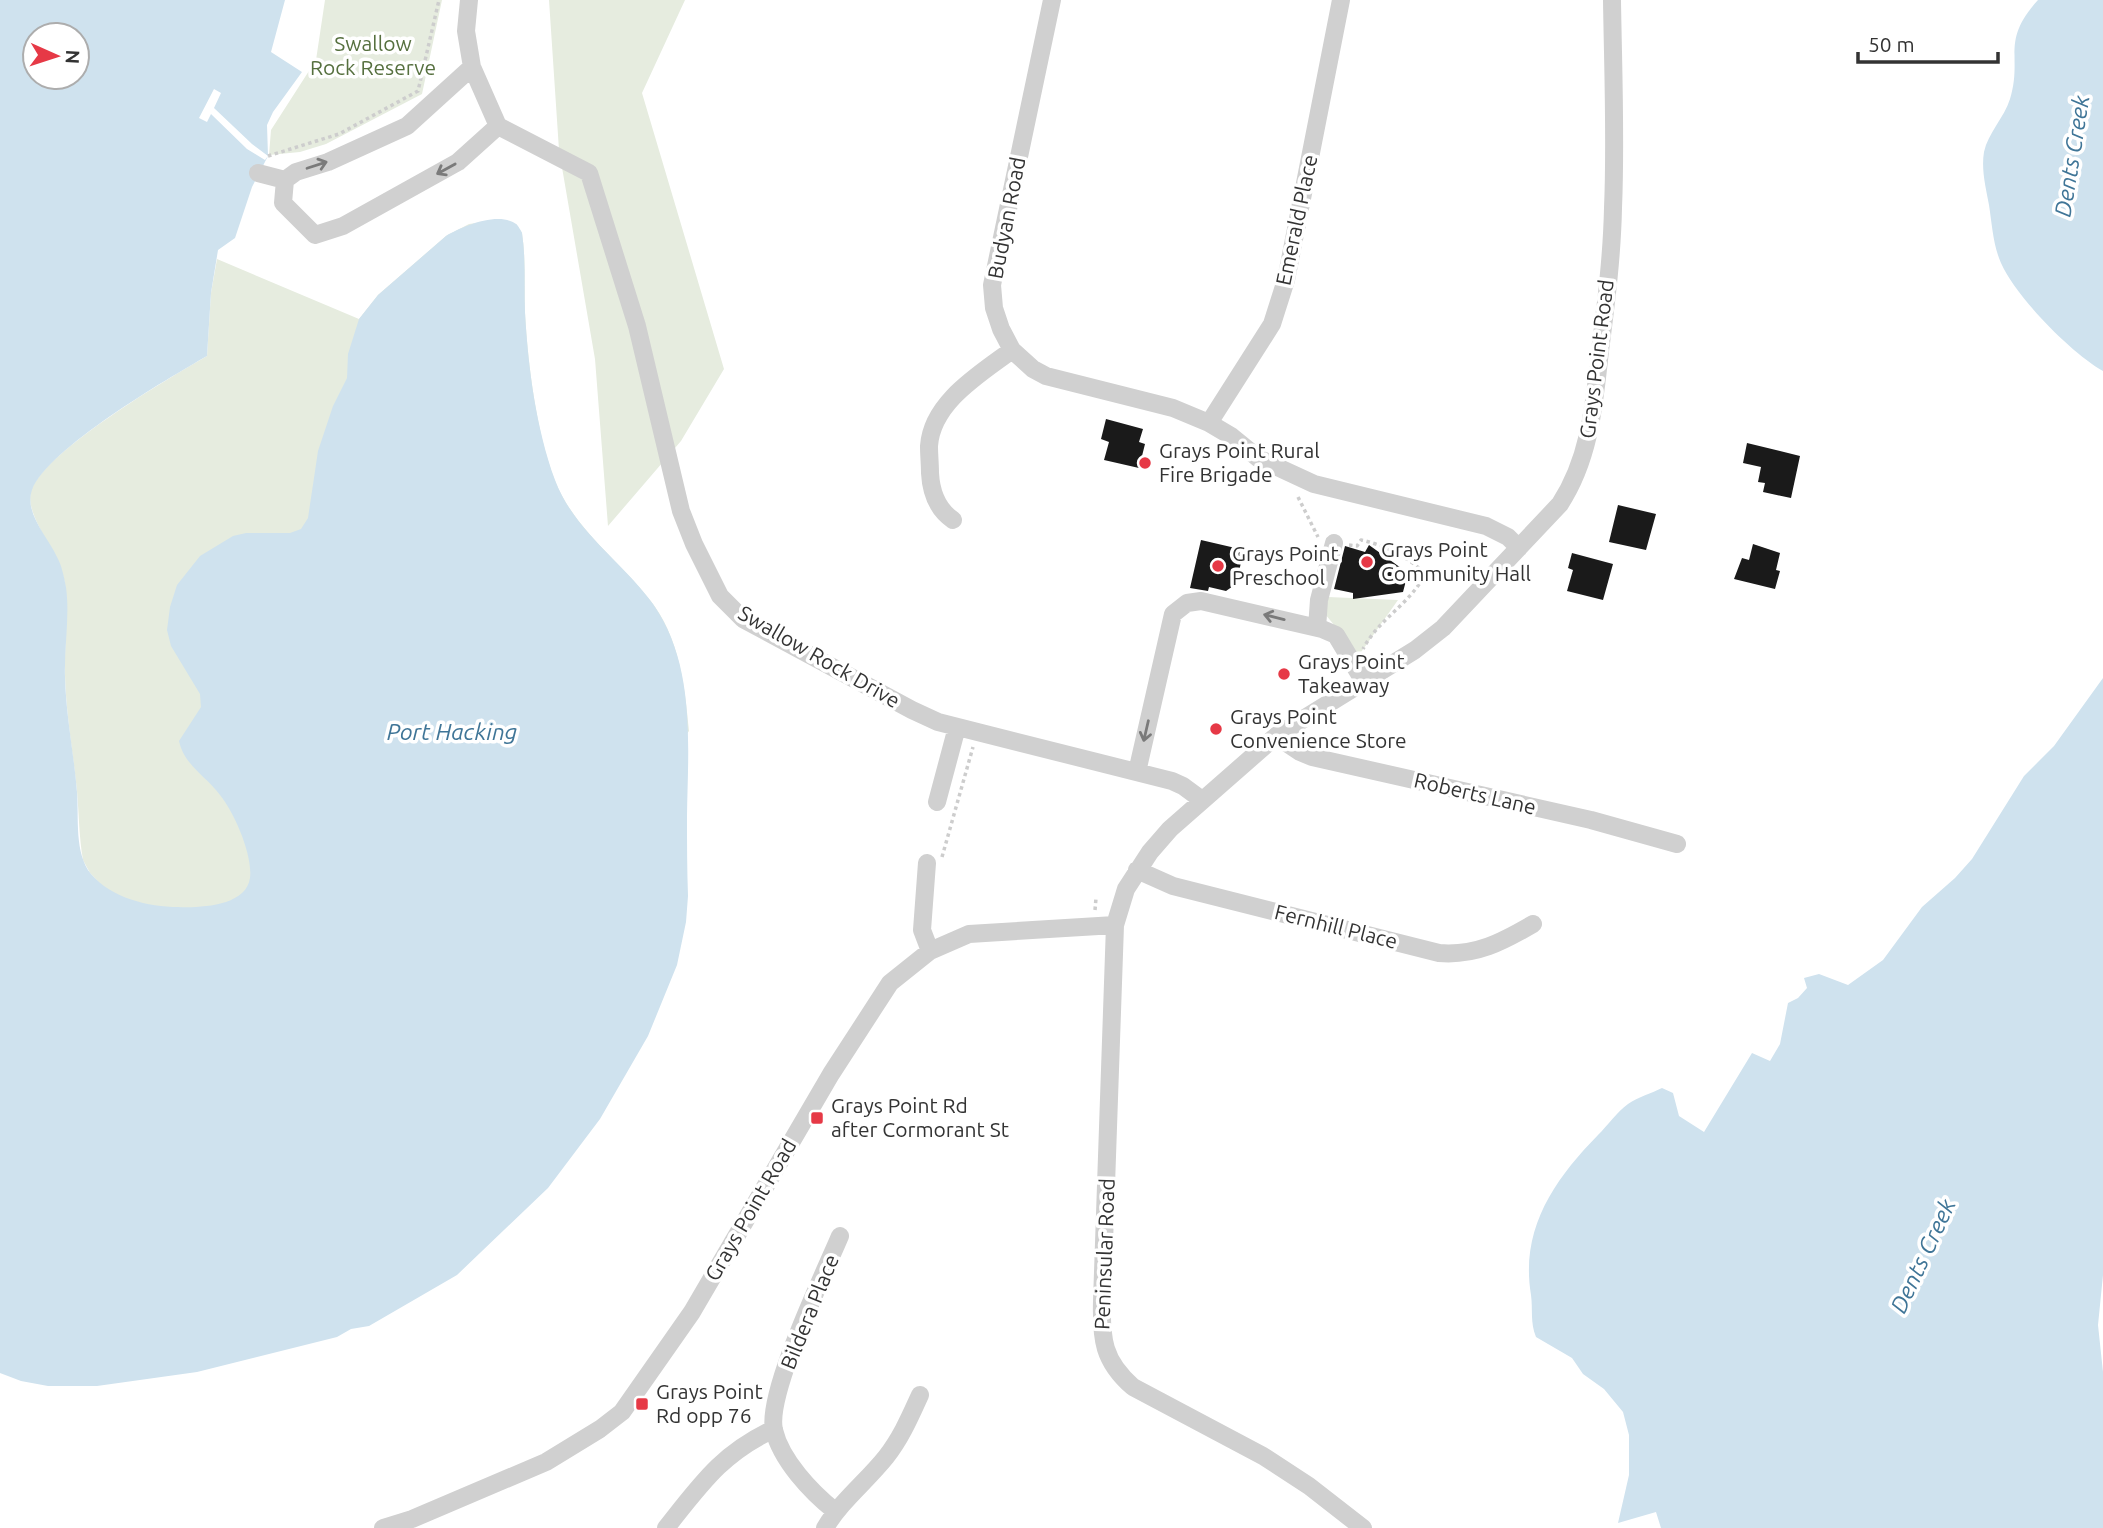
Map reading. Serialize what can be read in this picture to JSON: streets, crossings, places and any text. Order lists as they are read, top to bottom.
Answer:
{
  "streets": {
    "street": [
      "Budyan Road",
      "Emerald Place",
      "Grays Point Road",
      "Swallow Rock Drive",
      "Roberts Lane",
      "Fernhill Place",
      "Peninsular Road",
      "Bildera Place"
    ]
  },
  "crossings": [
    ["Grays Point Road", "Swallow Rock Drive"],
    ["Grays Point Road", "Roberts Lane"],
    ["Grays Point Road", "Fernhill Place"],
    ["Grays Point Road", "Peninsular Road"]
  ],
  "water": ["Dents Creek", "Port Hacking"],
  "parks": ["Swallow Rock Reserve"],
  "places": {
    "other": [
      "Grays Point Rural Fire Brigade",
      "Grays Point Community Hall",
      "Grays Point Preschool",
      "Grays Point Takeaway",
      "Grays Point Convenience Store"
    ],
    "transit": ["Grays Point Rd after Cormorant St", "Grays Point Rd opp 76"]
  },
  "scale_bar": "50 m",
  "north": "right"
}
